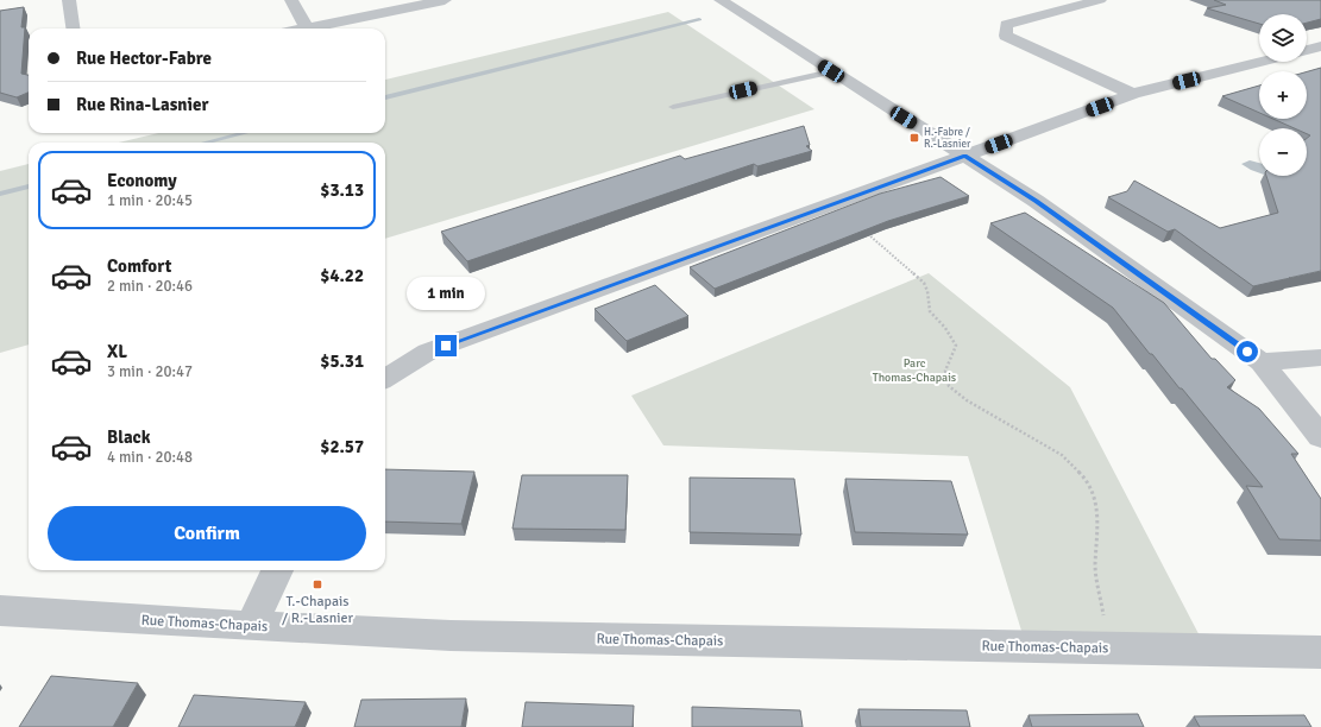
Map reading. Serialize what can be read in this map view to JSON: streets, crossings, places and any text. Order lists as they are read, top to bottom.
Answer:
{
  "streets": {
    "street": ["Rue Thomas-Chapais"]
  },
  "parks": ["Parc Thomas-Chapais"],
  "places": {
    "transit": ["H.-Fabre / R.-Lasnier", "T.-Chapais / R.-Lasnier"]
  },
  "page": {
    "map_buttons": ["+", "−"],
    "banner": ["Rue Hector-Fabre", "Rue Rina-Lasnier"],
    "list": [
      {
        "name": "Economy",
        "note": "1 min · 20:45",
        "value": "$3.13"
      },
      {
        "name": "Comfort",
        "note": "2 min · 20:46",
        "value": "$4.22"
      },
      {
        "name": "XL",
        "note": "3 min · 20:47",
        "value": "$5.31"
      },
      {
        "name": "Black",
        "note": "4 min · 20:48",
        "value": "$2.57"
      }
    ],
    "bubble": "1 min",
    "buttons": "Confirm"
  }
}
